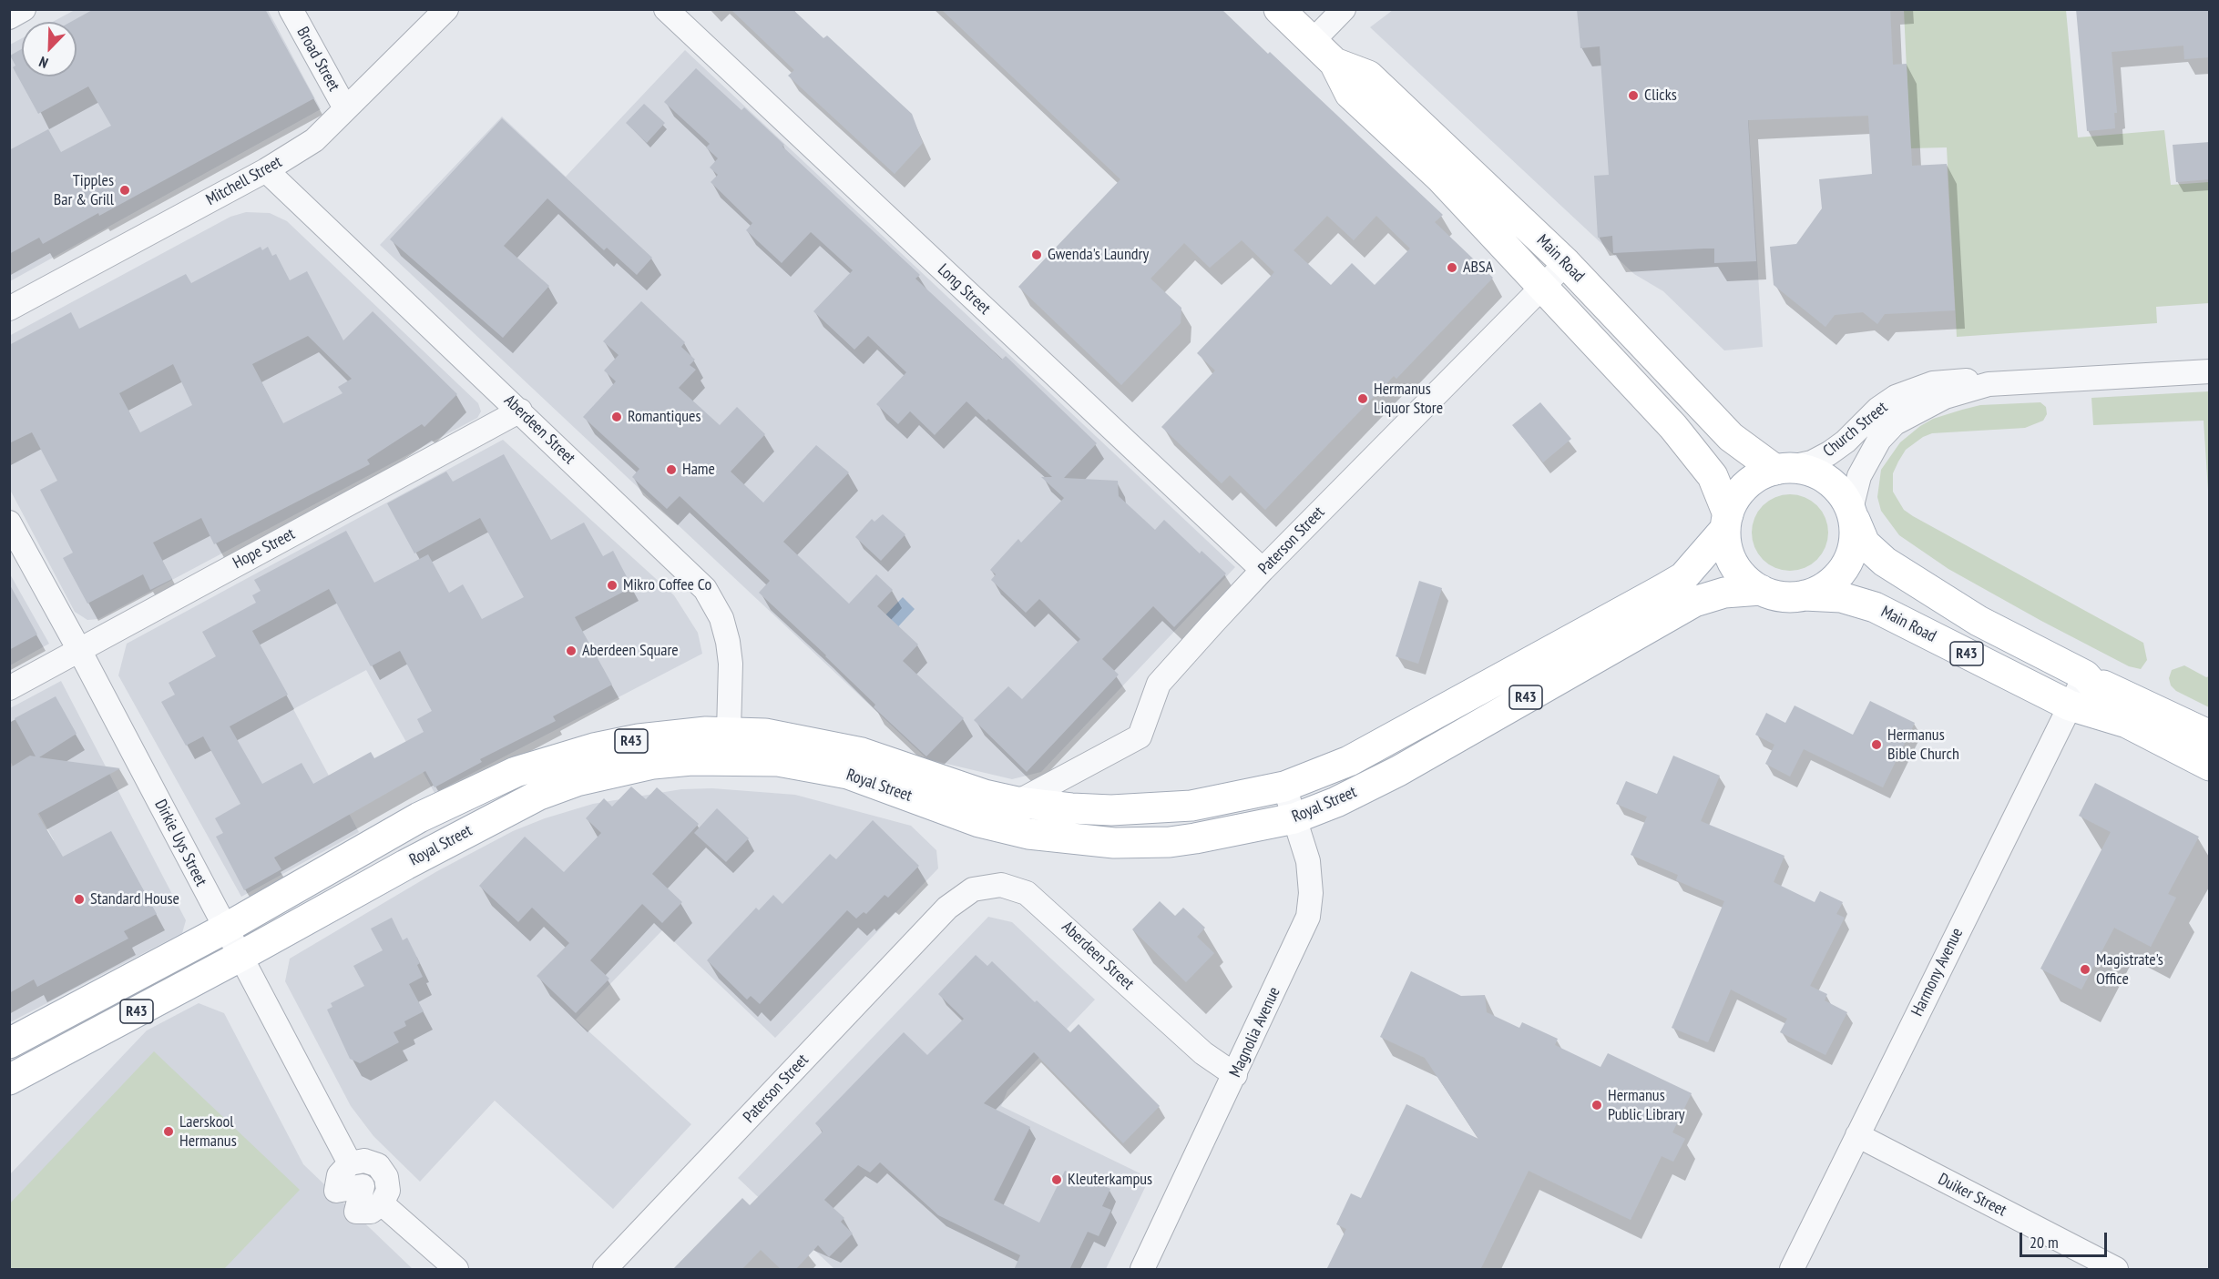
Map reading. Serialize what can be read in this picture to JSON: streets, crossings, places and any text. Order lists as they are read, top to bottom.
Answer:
{
  "streets": {
    "main road": ["Main Road", "R43", "Royal Street"],
    "street": [
      "Broad Street",
      "Mitchell Street",
      "Long Street",
      "Aberdeen Street",
      "Church Street",
      "Paterson Street",
      "Hope Street",
      "Dirkie Uys Street",
      "Harmony Avenue",
      "Magnolia Avenue",
      "Duiker Street"
    ]
  },
  "crossings": [
    ["Broad Street", "Mitchell Street"],
    ["Mitchell Street", "Aberdeen Street"],
    ["Main Road", "Church Street"],
    ["Main Road", "Paterson Street"],
    ["Main Road", "R43"],
    ["Main Road", "Royal Street"],
    ["Main Road", "Harmony Avenue"],
    ["Long Street", "Paterson Street"],
    ["Aberdeen Street", "Paterson Street"],
    ["Aberdeen Street", "Hope Street"],
    ["Aberdeen Street", "Royal Street"],
    ["Aberdeen Street", "Magnolia Avenue"],
    ["Church Street", "R43"],
    ["Church Street", "Royal Street"],
    ["Paterson Street", "Royal Street"],
    ["Hope Street", "Dirkie Uys Street"],
    ["R43", "Royal Street"],
    ["Royal Street", "Dirkie Uys Street"],
    ["Royal Street", "Magnolia Avenue"],
    ["Harmony Avenue", "Duiker Street"]
  ],
  "places": [
    "Clicks",
    "Tipples Bar & Grill",
    "Gwenda's Laundry",
    "ABSA",
    "Hermanus Liquor Store",
    "Romantiques",
    "Hame",
    "Mikro Coffee Co",
    "Aberdeen Square",
    "Hermanus Bible Church",
    "Standard House",
    "Magistrate's Office",
    "Hermanus Public Library",
    "Laerskool Hermanus",
    "Kleuterkampus"
  ],
  "scale_bar": "20 m",
  "north": "bottom left"
}
